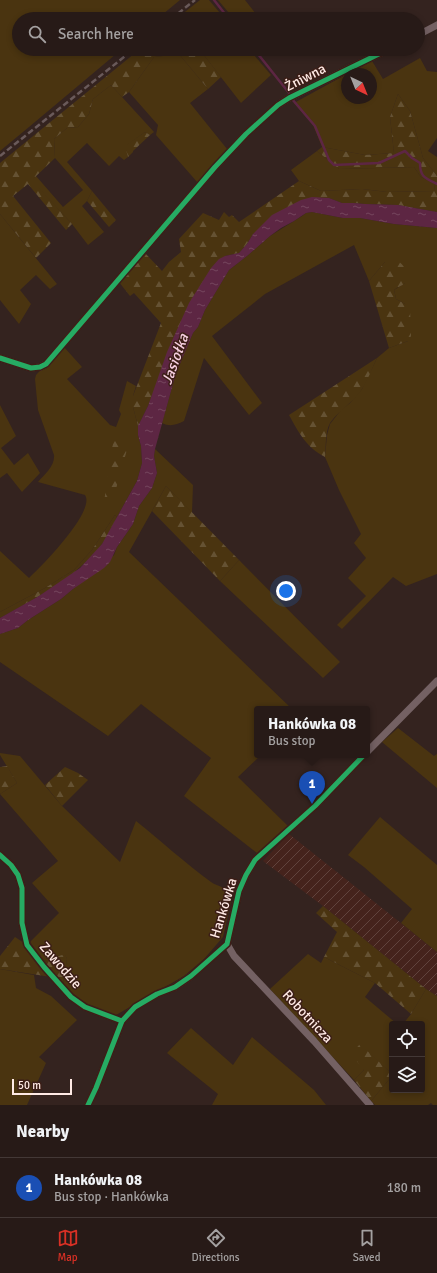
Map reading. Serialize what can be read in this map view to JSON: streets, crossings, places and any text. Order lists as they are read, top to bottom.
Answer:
{
  "streets": {
    "street": [
      "Żniwna",
      "Hankówka",
      "Zawodzie",
      "Robotnicza"
    ]
  },
  "crossings": [
    ["Hankówka", "Zawodzie"],
    ["Hankówka", "Robotnicza"]
  ],
  "water": ["Jasiołka"],
  "scale_bar": "50 m",
  "north": "bottom right",
  "page": {
    "search": "Search here",
    "popup": ["Hankówka 08", "Bus stop"],
    "pins": "1",
    "scale": "50 m",
    "heading": "Nearby",
    "list": [
      {
        "mark": "1",
        "name": "Hankówka 08",
        "note": "Bus stop · Hankówka",
        "value": "180 m"
      }
    ],
    "nav": ["Map", "Directions", "Saved"]
  }
}
